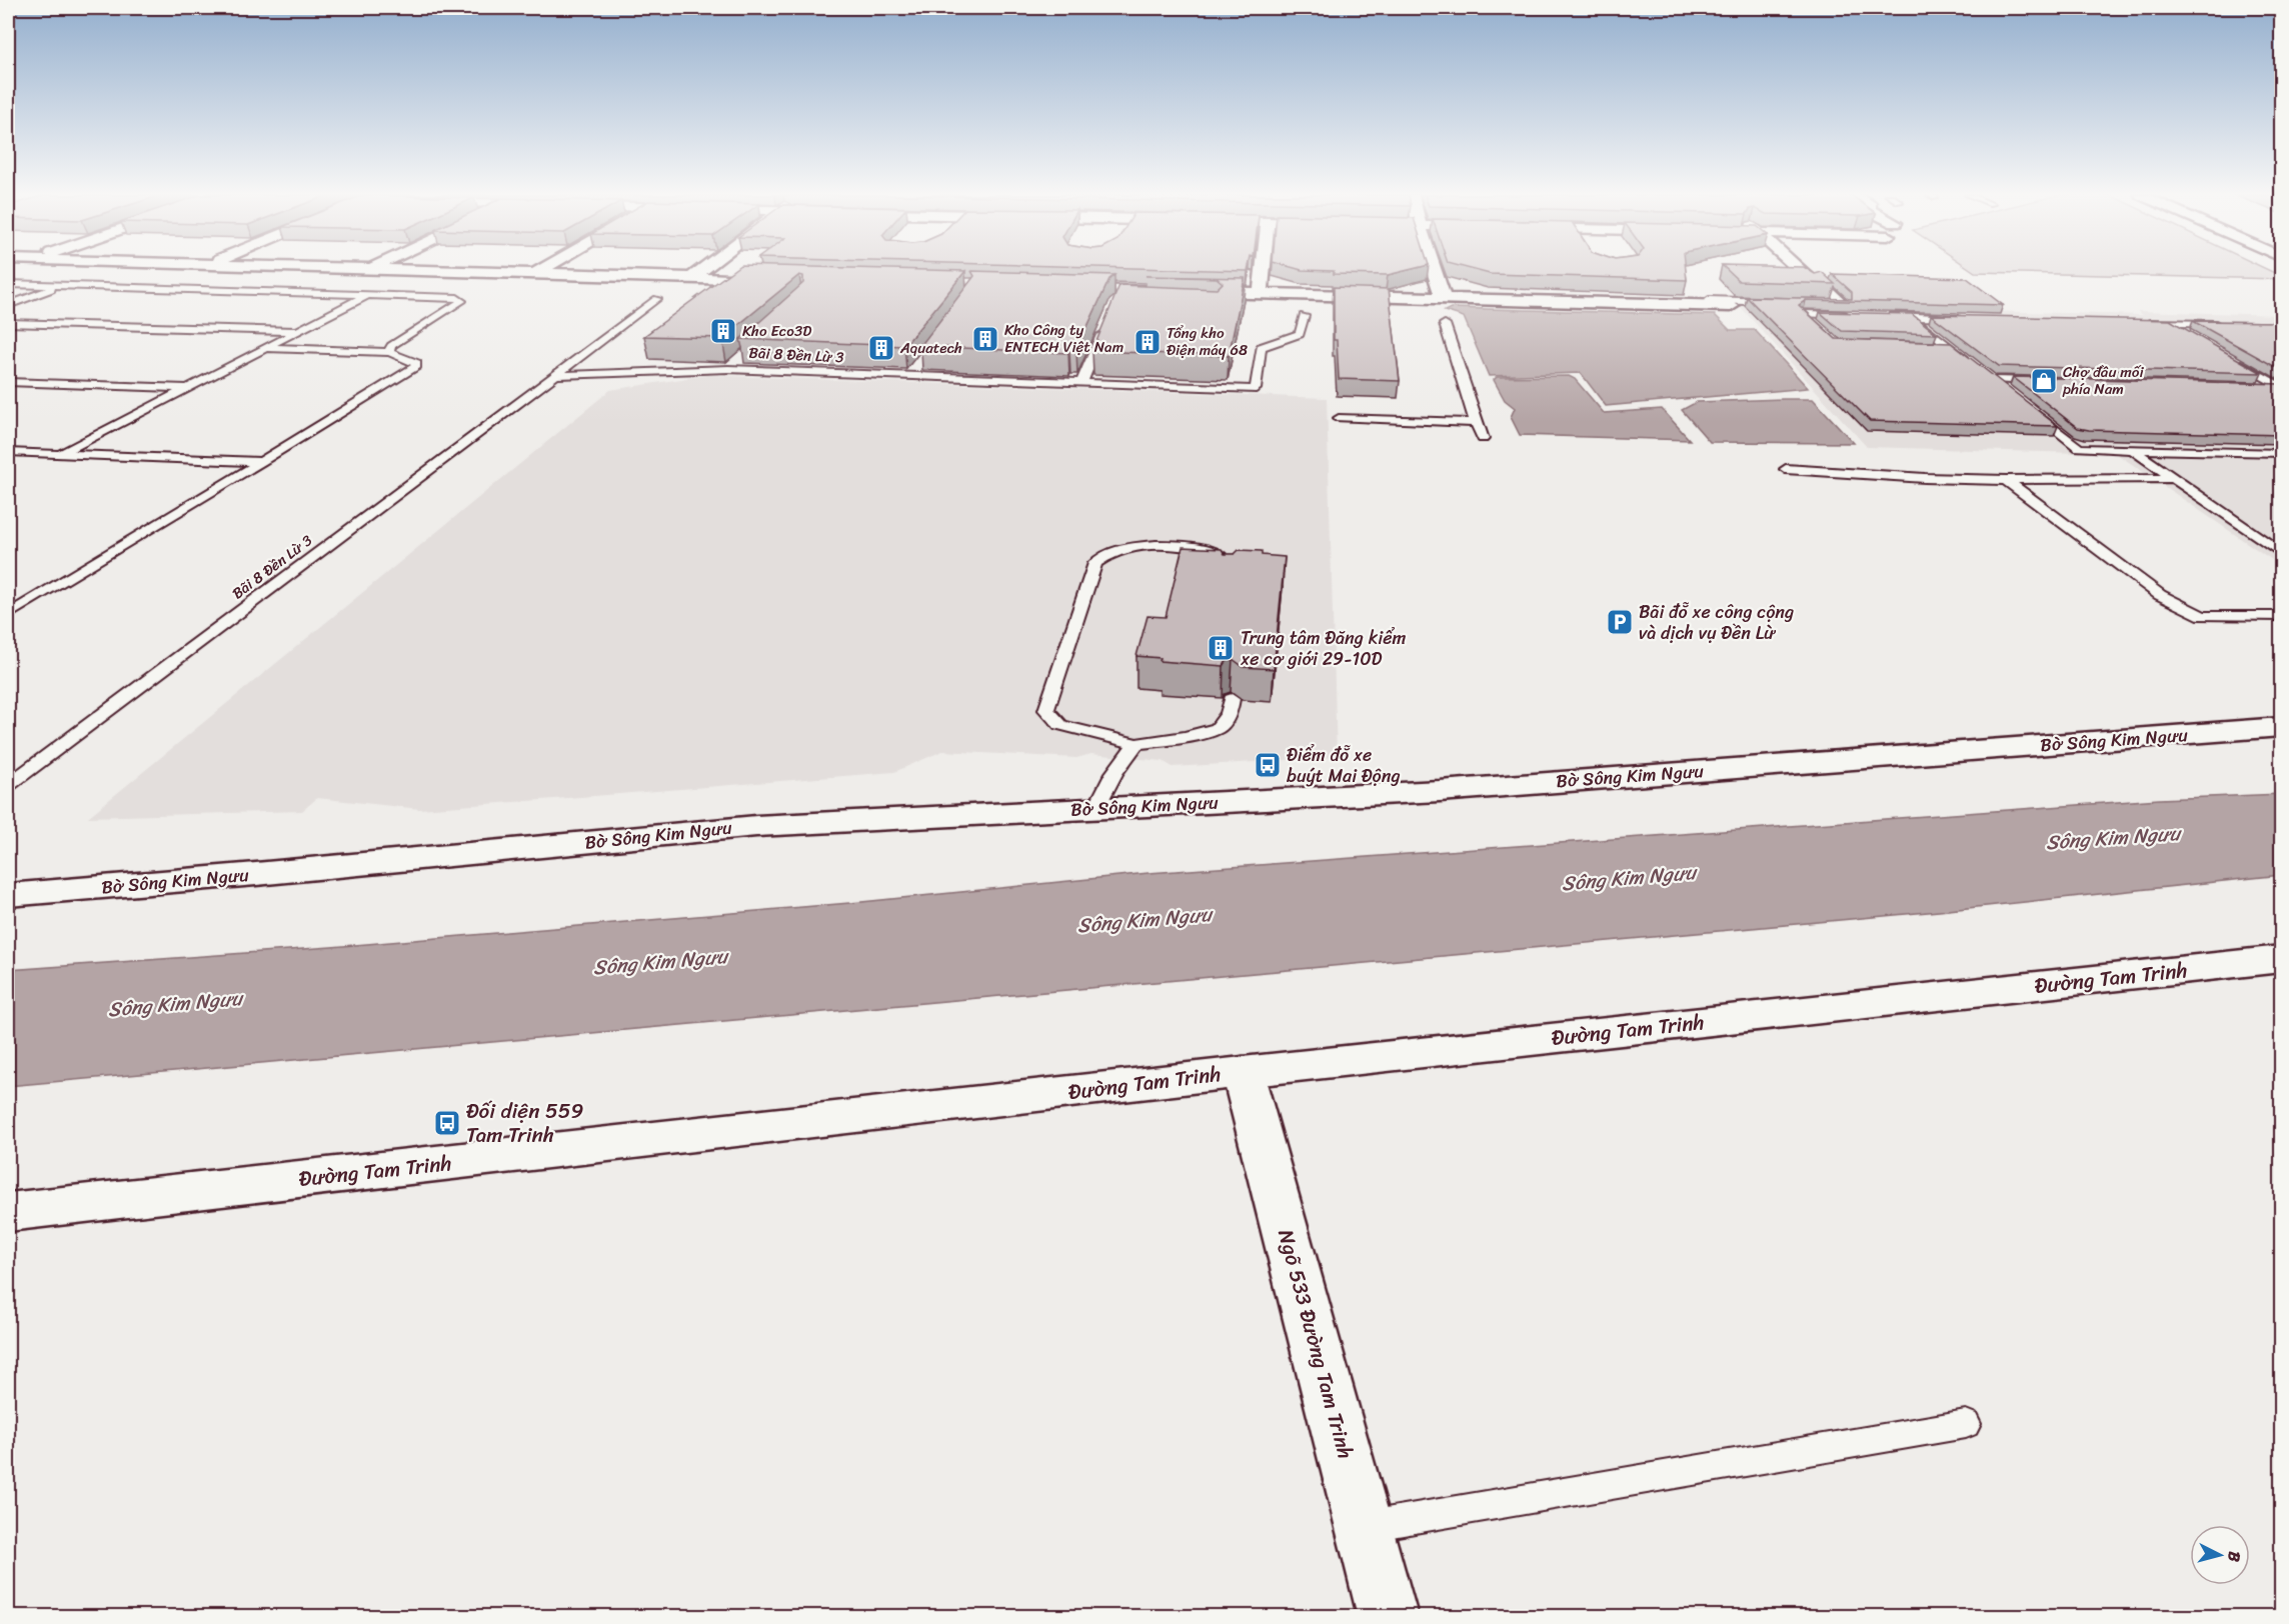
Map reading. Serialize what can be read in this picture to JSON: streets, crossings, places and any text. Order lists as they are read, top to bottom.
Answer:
{
  "streets": {
    "street": ["Bờ Sông Kim Ngưu", "Đường Tam Trinh", "Ngõ 533 Đường Tam Trinh"],
    "lane": ["Bãi 8 Đền Lừ 3"]
  },
  "crossings": [
    ["Đường Tam Trinh", "Ngõ 533 Đường Tam Trinh"]
  ],
  "water": ["Sông Kim Ngưu"],
  "places": {
    "building": [
      "Kho Eco3D",
      "Kho Công ty ENTECH Việt Nam",
      "Tổng kho Điện máy 68",
      "Aquatech",
      "Trung tâm Đăng kiểm xe cơ giới 29-10D"
    ],
    "shop": ["Chợ đầu mối phía Nam"],
    "parking": ["Bãi đỗ xe công cộng và dịch vụ Đền Lừ"],
    "bus stop": ["Điểm đỗ xe buýt Mai Động", "Đối diện 559 Tam Trinh"]
  },
  "north": "right"
}
